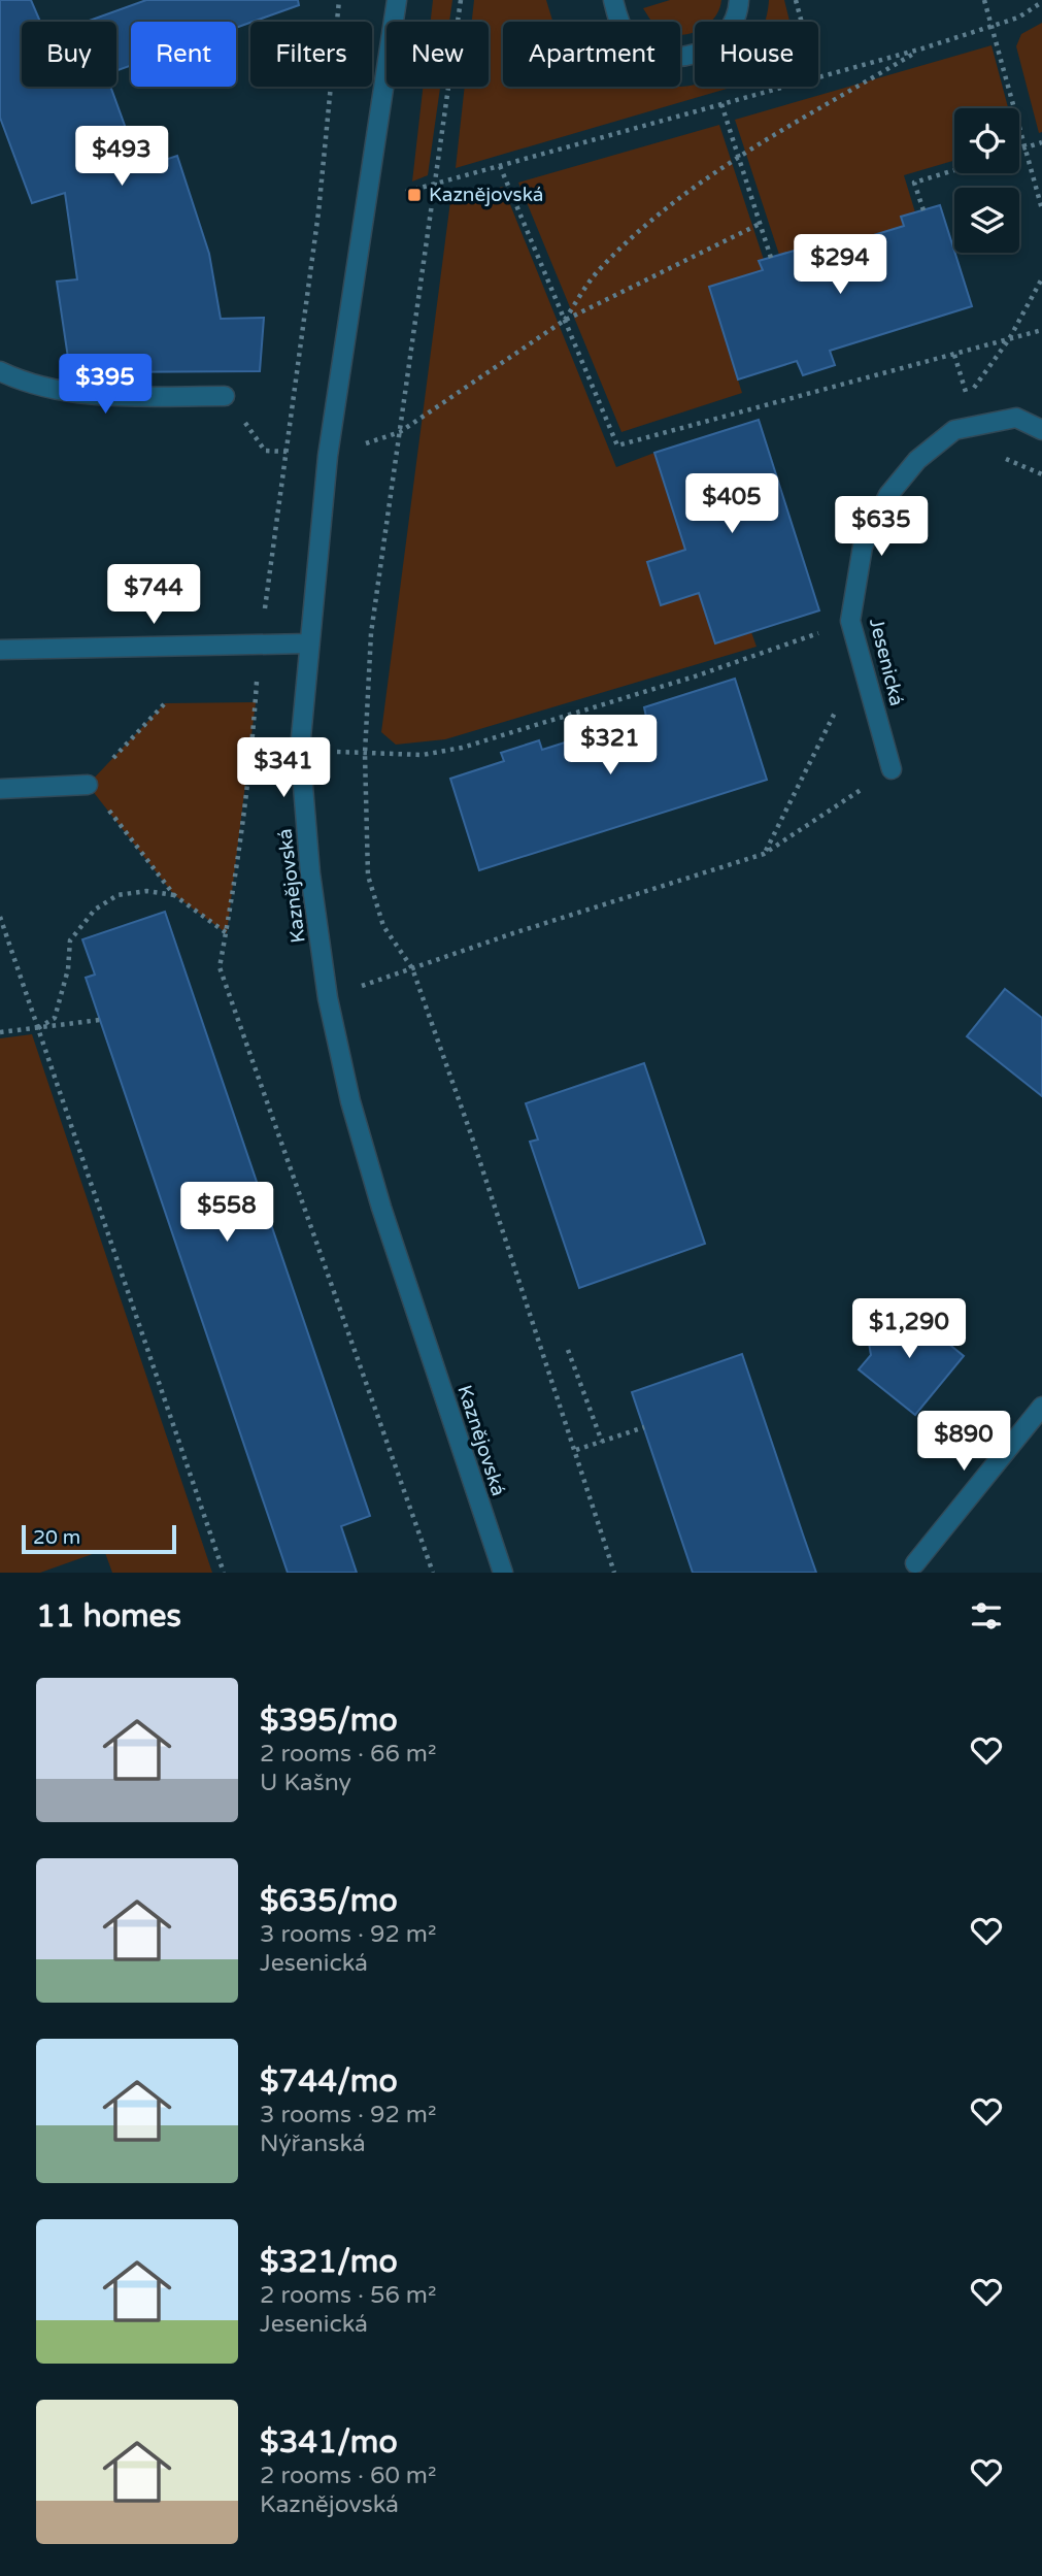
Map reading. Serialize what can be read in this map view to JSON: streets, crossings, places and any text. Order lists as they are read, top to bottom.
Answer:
{
  "streets": {
    "street": ["Jesenická", "Kaznějovská"]
  },
  "places": {
    "transit": ["Kaznějovská"]
  },
  "scale_bar": "20 m",
  "page": {
    "chip": [
      "Buy",
      "Rent",
      "Filters",
      "New",
      "Apartment",
      "House"
    ],
    "price": [
      "$493",
      "$294",
      "$395",
      "$405",
      "$635",
      "$744",
      "$321",
      "$341",
      "$558",
      "$1,290",
      "$890"
    ],
    "scale": "20 m",
    "heading": "11 homes",
    "list": [
      {
        "name": "$395/mo",
        "note": "2 rooms · 66 m² · U Kašny"
      },
      {
        "name": "$635/mo",
        "note": "3 rooms · 92 m² · Jesenická"
      },
      {
        "name": "$744/mo",
        "note": "3 rooms · 92 m² · Nýřanská"
      },
      {
        "name": "$321/mo",
        "note": "2 rooms · 56 m² · Jesenická"
      },
      {
        "name": "$341/mo",
        "note": "2 rooms · 60 m² · Kaznějovská"
      }
    ]
  }
}
